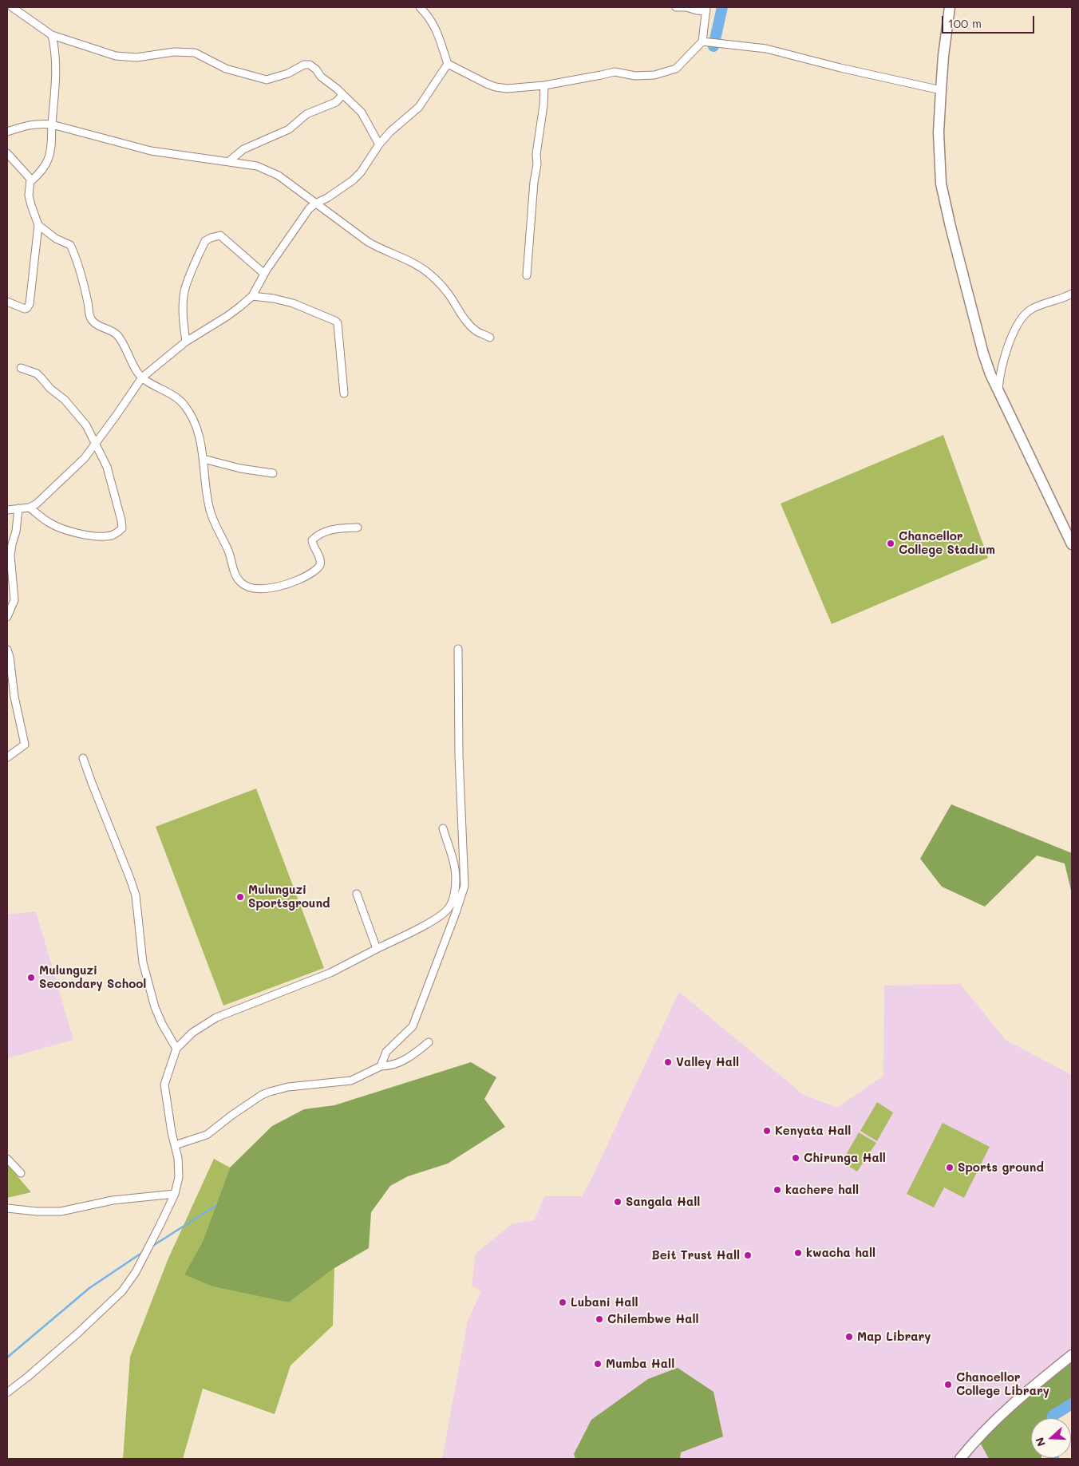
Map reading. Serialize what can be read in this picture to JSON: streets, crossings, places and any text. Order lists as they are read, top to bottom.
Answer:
{
  "places": [
    "Chancellor College Stadium",
    "Mulunguzi Sportsground",
    "Mulunguzi Secondary School",
    "Valley Hall",
    "Kenyata Hall",
    "Chirunga Hall",
    "Sports ground",
    "kachere hall",
    "Sangala Hall",
    "kwacha hall",
    "Beit Trust Hall",
    "Lubani Hall",
    "Chilembwe Hall",
    "Map Library",
    "Mumba Hall",
    "Chancellor College Library"
  ],
  "scale_bar": "100 m",
  "north": "left"
}
